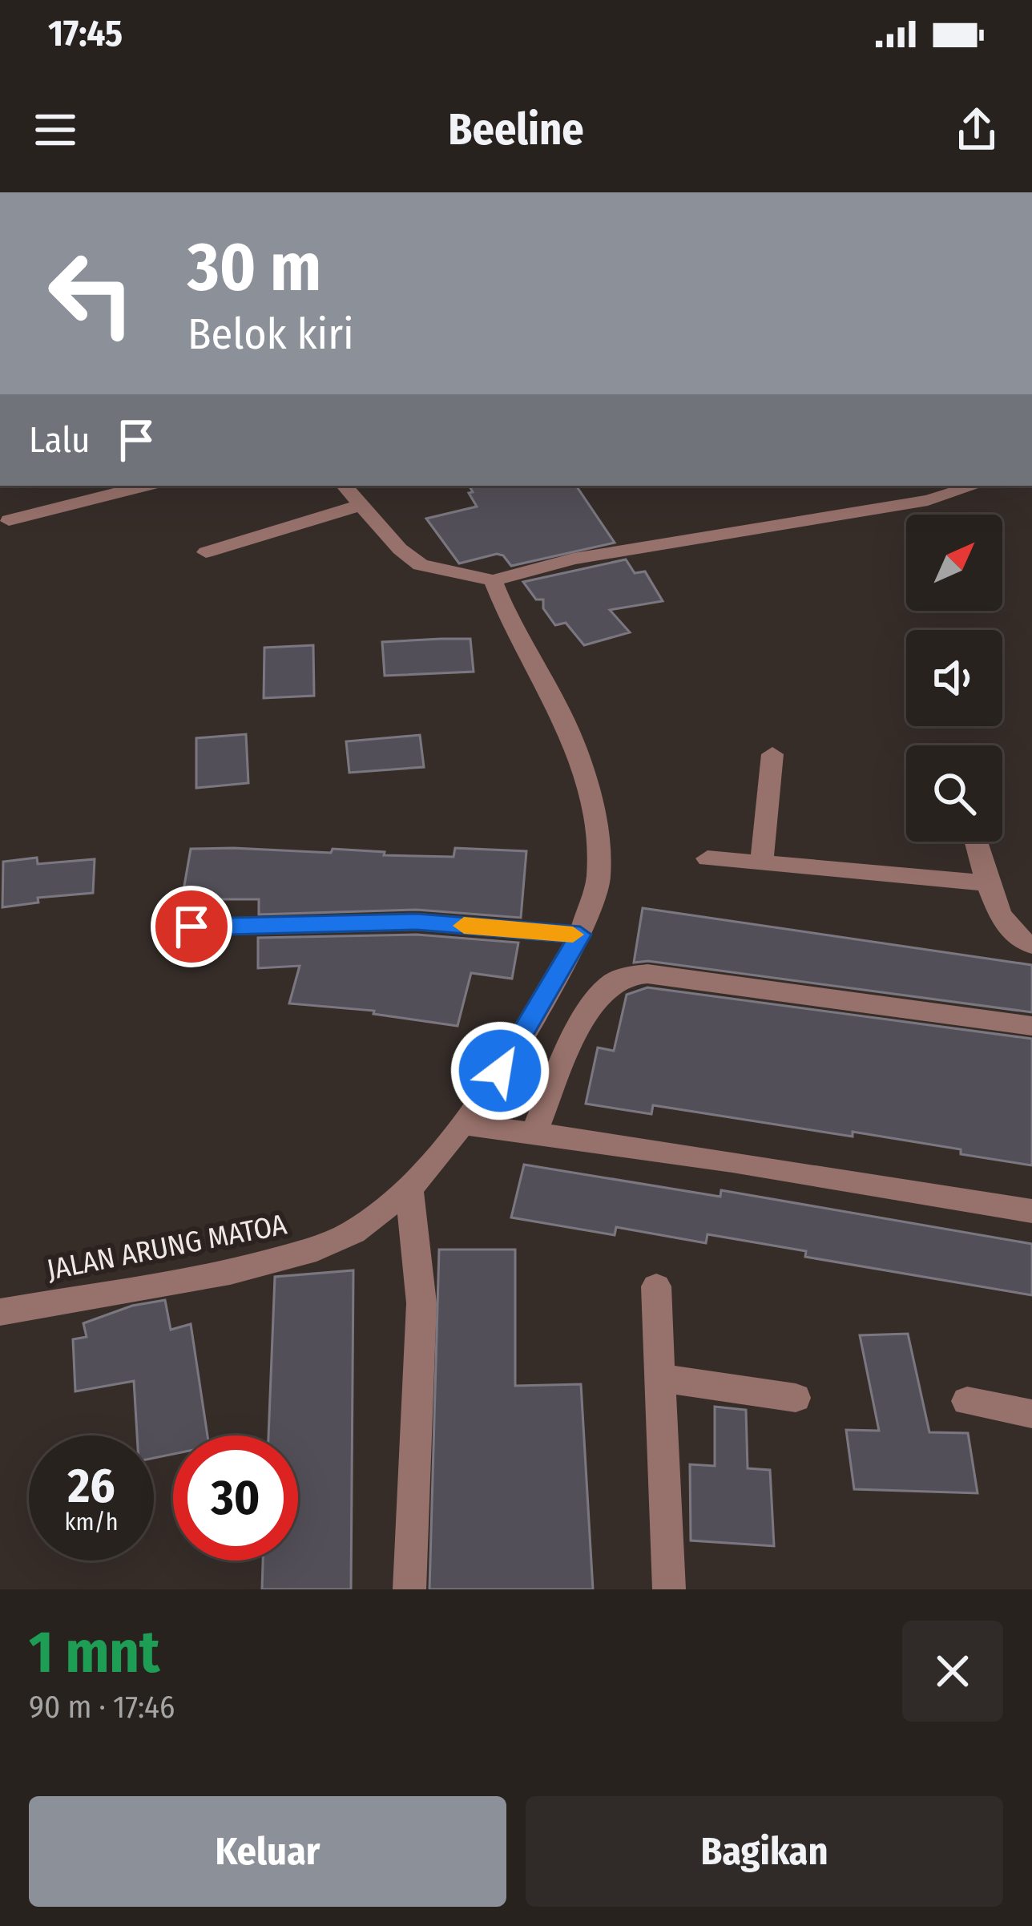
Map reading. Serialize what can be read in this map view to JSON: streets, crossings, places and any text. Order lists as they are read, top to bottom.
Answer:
{
  "streets": {
    "street": ["JALAN ARUNG MATOA"]
  },
  "north": "top right",
  "page": {
    "status": "17:45",
    "header": "Beeline",
    "turn": ["30 m", "Belok kiri"],
    "then": "Lalu",
    "speed": "26 km/h",
    "limit": "30",
    "heading": ["1 mnt", "90 m · 17:46"],
    "buttons": ["Keluar", "Bagikan"]
  }
}
